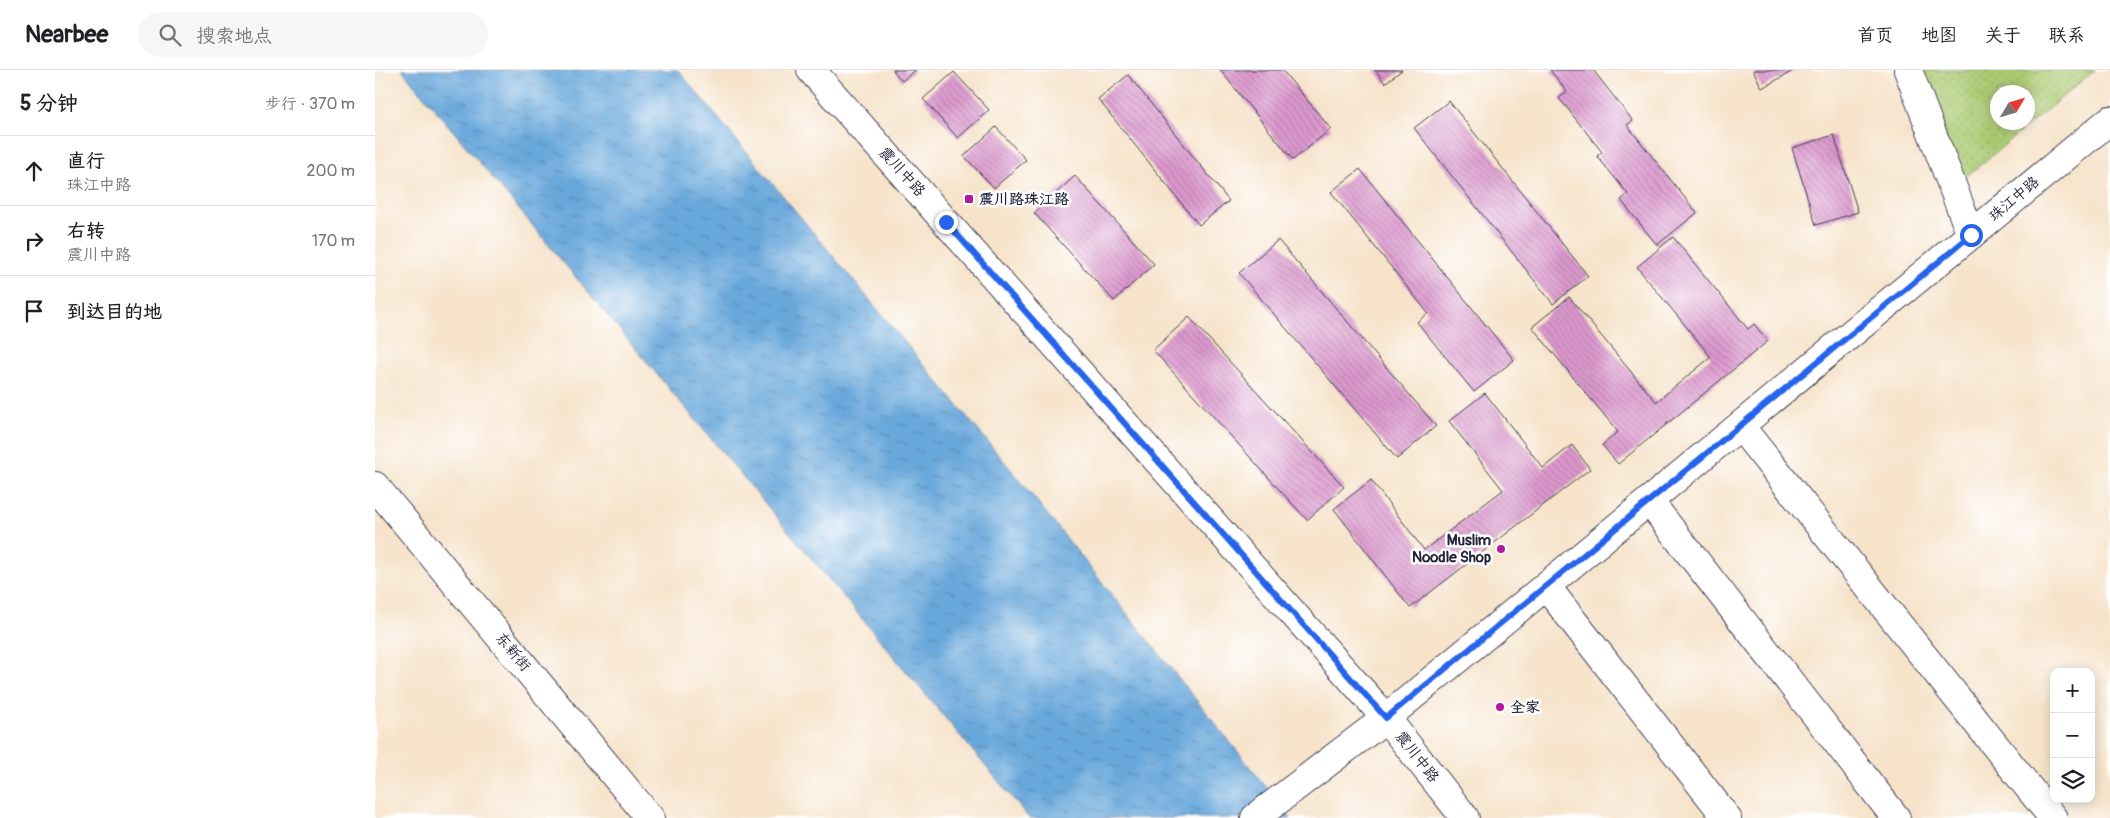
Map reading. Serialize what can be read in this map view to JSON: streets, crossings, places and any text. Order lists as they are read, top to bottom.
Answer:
{
  "streets": {
    "street": ["震川中路", "珠江中路", "东新街"]
  },
  "crossings": [
    ["震川中路", "珠江中路"]
  ],
  "places": {
    "transit": ["震川路珠江路"],
    "other": ["Muslim Noodle Shop", "全家"]
  },
  "north": "top right",
  "page": {
    "header": "Nearbee",
    "search": "搜索地点",
    "nav": [
      "首页",
      "地图",
      "关于",
      "联系"
    ],
    "heading": ["5 分钟", "步行 · 370 m"],
    "list": [
      ["直行", "珠江中路", "200 m"],
      ["右转", "震川中路", "170 m"],
      "到达目的地"
    ],
    "map_buttons": ["+", "−"]
  }
}
